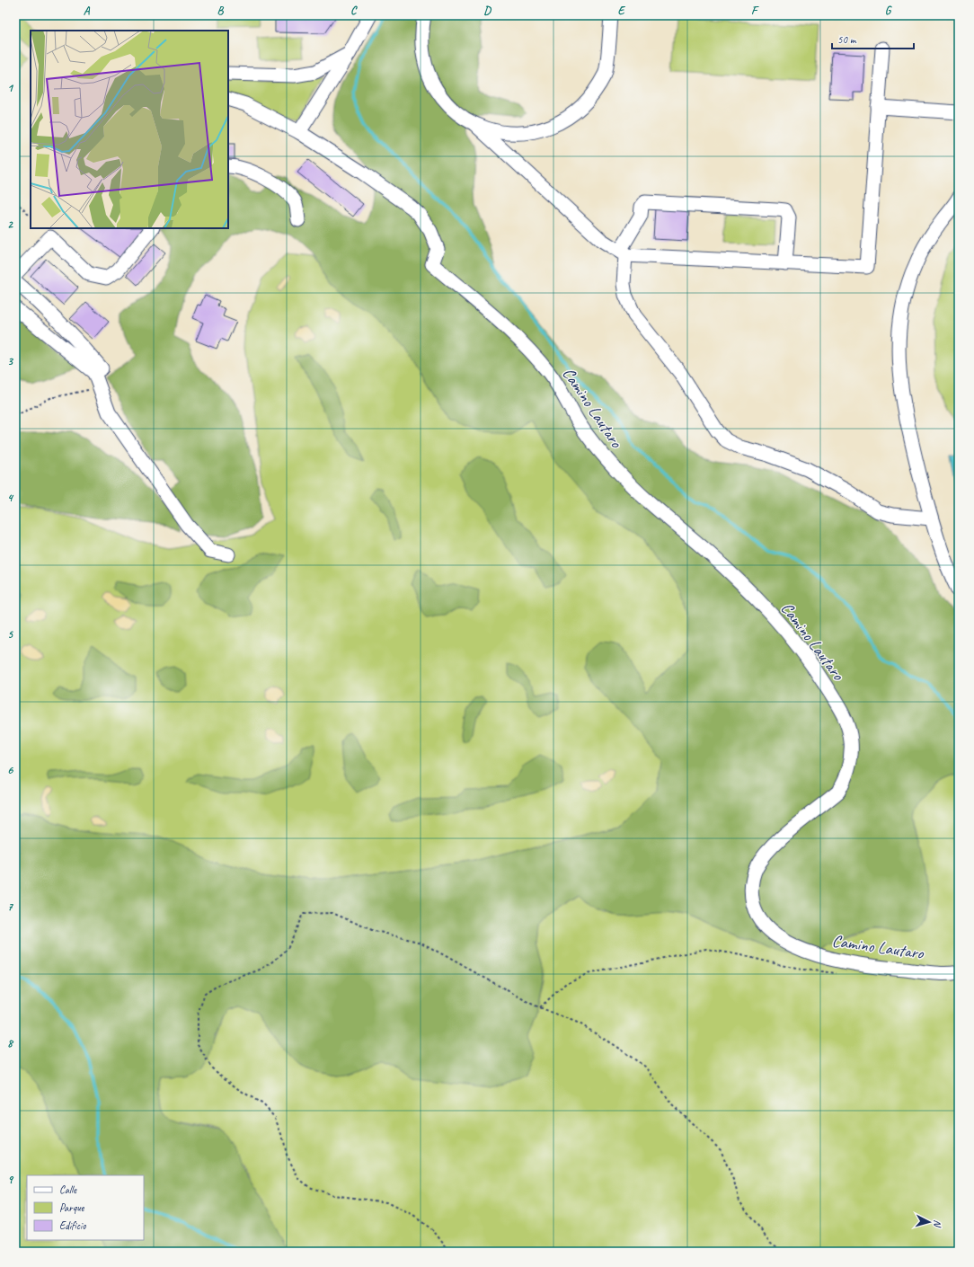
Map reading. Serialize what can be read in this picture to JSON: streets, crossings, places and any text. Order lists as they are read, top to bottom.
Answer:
{
  "streets": {
    "lane": ["Camino Lautaro"]
  },
  "legend": ["Calle", "Parque", "Edificio"],
  "scale_bar": "50 m",
  "north": "right",
  "grid": {
    "columns": [
      "A",
      "B",
      "C",
      "D",
      "E",
      "F",
      "G"
    ],
    "rows": [
      "1",
      "2",
      "3",
      "4",
      "5",
      "6",
      "7",
      "8",
      "9"
    ]
  }
}
